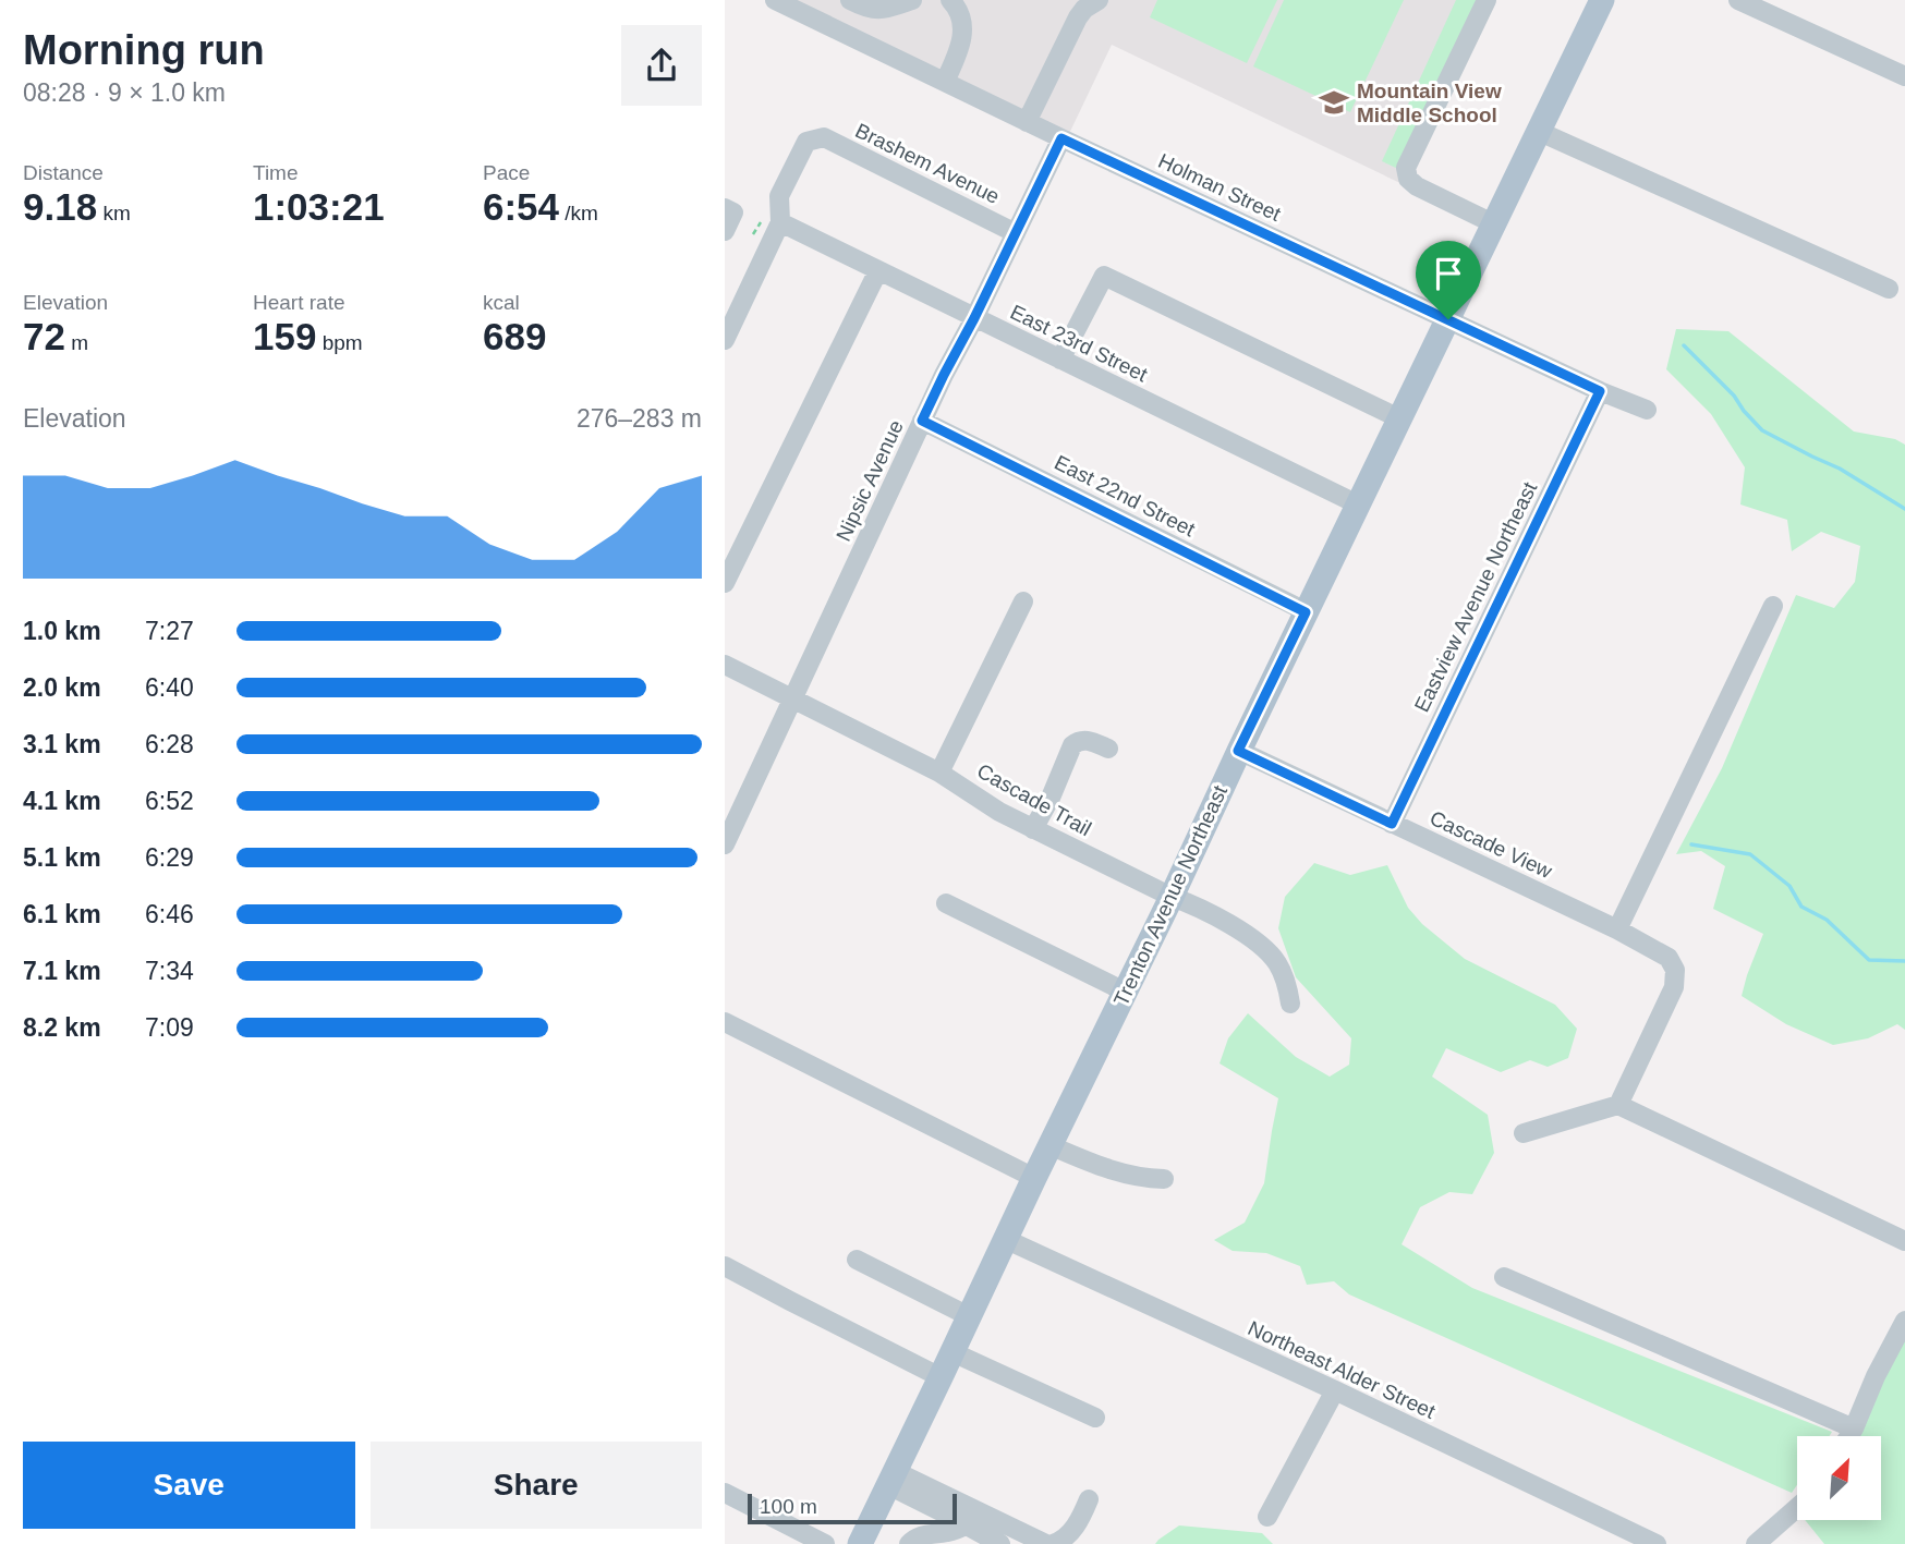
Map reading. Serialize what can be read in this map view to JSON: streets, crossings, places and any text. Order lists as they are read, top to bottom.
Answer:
{
  "streets": {
    "main road": ["Trenton Avenue Northeast"],
    "street": [
      "Brashem Avenue",
      "Holman Street",
      "East 23rd Street",
      "Nipsic Avenue",
      "East 22nd Street",
      "Eastview Avenue Northeast",
      "Cascade Trail",
      "Cascade View",
      "Northeast Alder Street"
    ]
  },
  "crossings": [
    ["Brashem Avenue", "East 23rd Street"],
    ["Brashem Avenue", "Nipsic Avenue"],
    ["Holman Street", "Nipsic Avenue"],
    ["Holman Street", "Eastview Avenue Northeast"],
    ["Holman Street", "Trenton Avenue Northeast"],
    ["East 23rd Street", "Nipsic Avenue"],
    ["East 23rd Street", "Trenton Avenue Northeast"],
    ["Nipsic Avenue", "East 22nd Street"],
    ["Nipsic Avenue", "Cascade Trail"],
    ["East 22nd Street", "Trenton Avenue Northeast"],
    ["Eastview Avenue Northeast", "Cascade View"],
    ["Cascade Trail", "Trenton Avenue Northeast"],
    ["Cascade View", "Trenton Avenue Northeast"],
    ["Trenton Avenue Northeast", "Northeast Alder Street"]
  ],
  "places": {
    "school or university": ["Mountain View Middle School"]
  },
  "scale_bar": "100 m",
  "north": "top right",
  "page": {
    "heading": ["Morning run", "08:28 · 9 × 1.0 km"],
    "stats": [
      ["Distance", "9.18 km"],
      ["Time", "1:03:21"],
      ["Pace", "6:54 /km"],
      ["Elevation", "72 m"],
      ["Heart rate", "159 bpm"],
      ["kcal", "689"]
    ],
    "chart": ["Elevation", "276–283 m"],
    "list": [
      {
        "name": "1.0 km",
        "note": "7:27"
      },
      {
        "name": "2.0 km",
        "note": "6:40"
      },
      {
        "name": "3.1 km",
        "note": "6:28"
      },
      {
        "name": "4.1 km",
        "note": "6:52"
      },
      {
        "name": "5.1 km",
        "note": "6:29"
      },
      {
        "name": "6.1 km",
        "note": "6:46"
      },
      {
        "name": "7.1 km",
        "note": "7:34"
      },
      {
        "name": "8.2 km",
        "note": "7:09"
      }
    ],
    "buttons": ["Save", "Share"],
    "scale": "100 m"
  }
}
